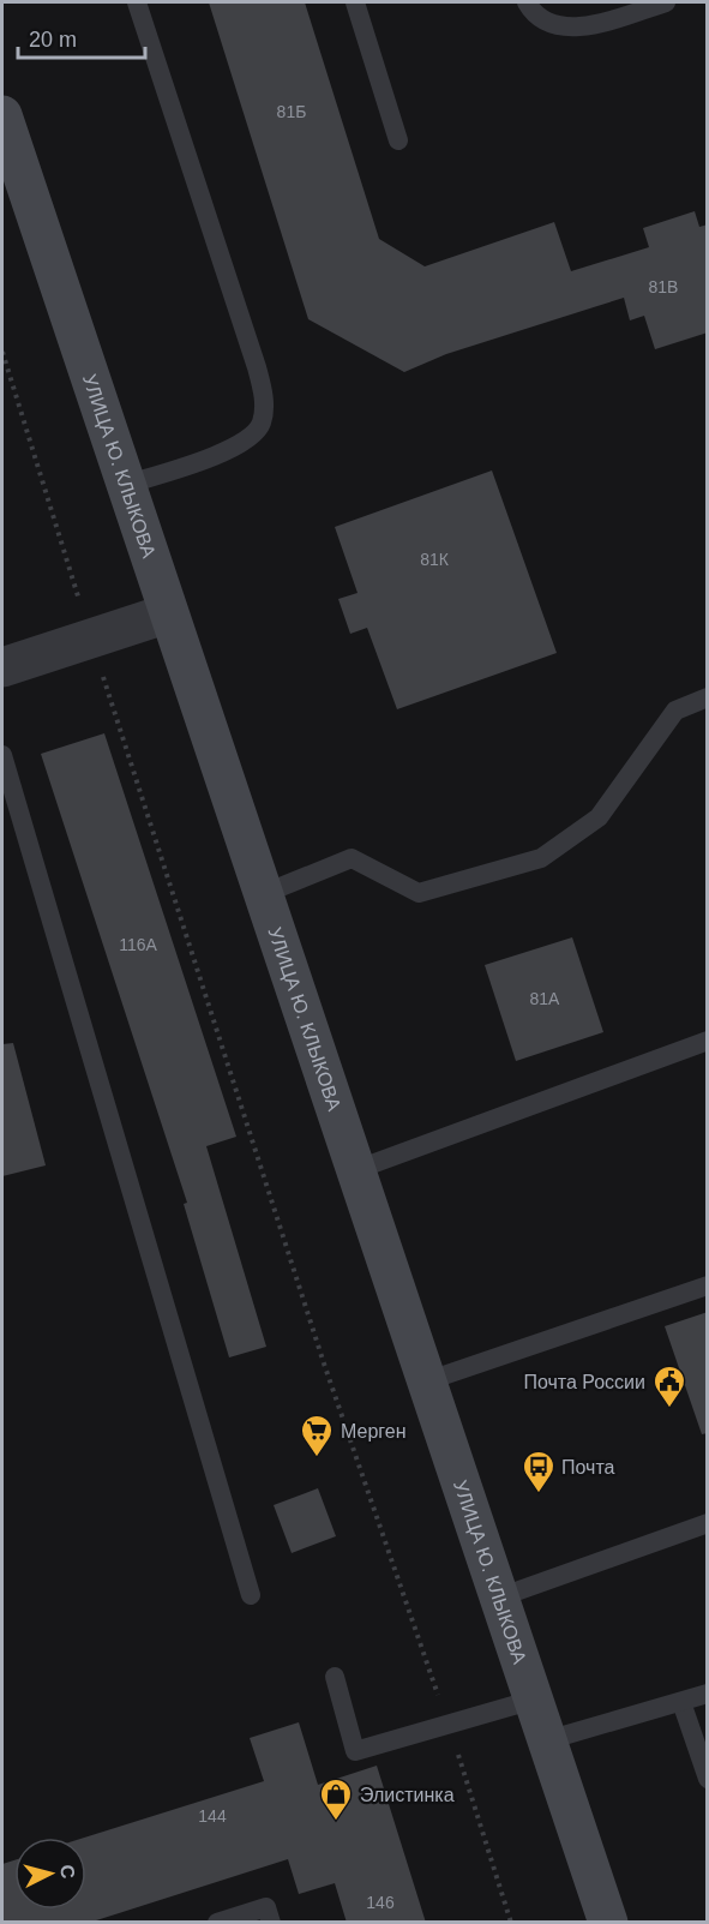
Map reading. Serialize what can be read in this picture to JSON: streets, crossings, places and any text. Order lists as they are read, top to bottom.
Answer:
{
  "streets": {
    "main road": ["УЛИЦА Ю. КЛЫКОВА"]
  },
  "places": {
    "public building": ["Почта России"],
    "supermarket": ["Мерген"],
    "bus stop": ["Почта"],
    "shop": ["Элистинка"]
  },
  "house_numbers": [
    "81Б",
    "81В",
    "81К",
    "116А",
    "81А",
    "144",
    "146"
  ],
  "scale_bar": "20 m",
  "north": "right"
}
